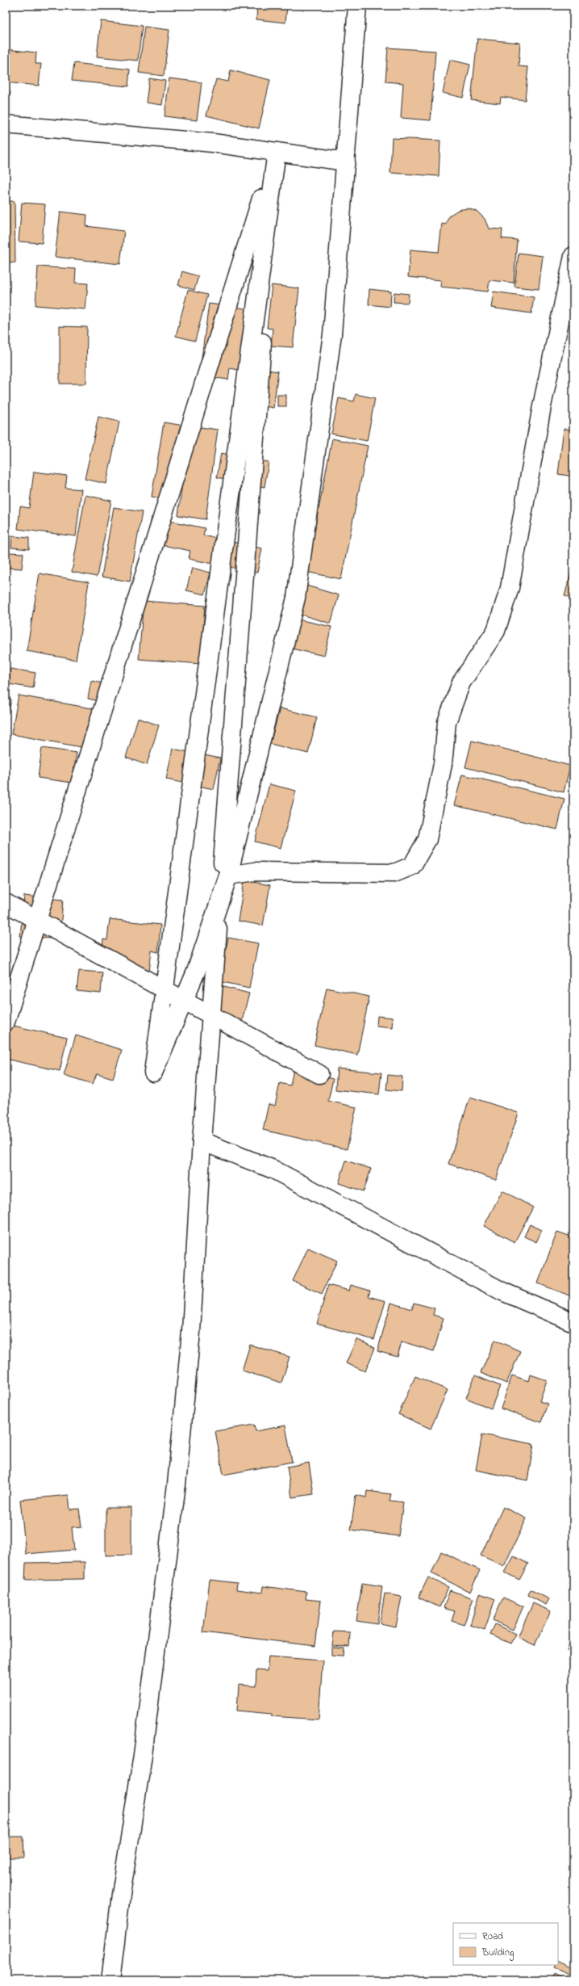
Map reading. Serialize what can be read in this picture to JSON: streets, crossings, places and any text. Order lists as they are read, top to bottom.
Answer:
{
  "legend": ["Road", "Building"]
}
